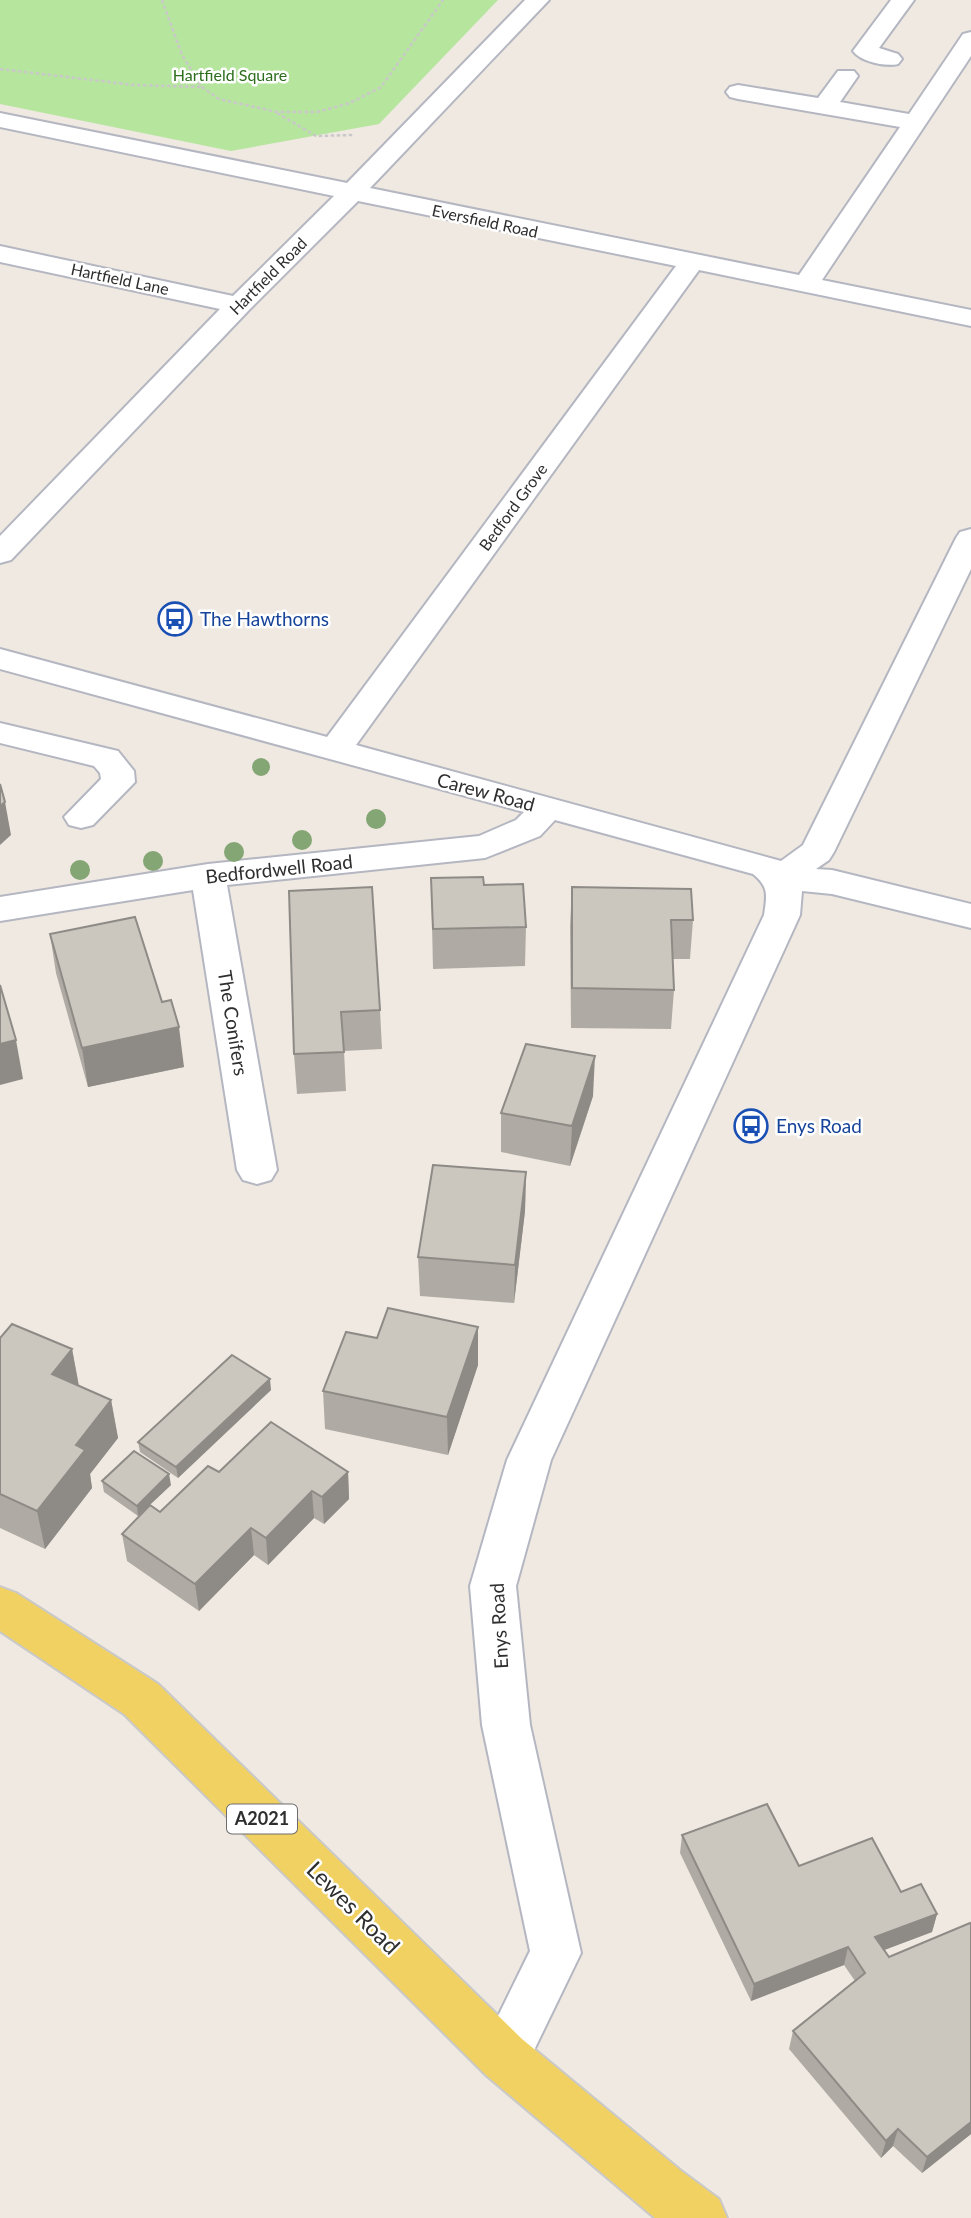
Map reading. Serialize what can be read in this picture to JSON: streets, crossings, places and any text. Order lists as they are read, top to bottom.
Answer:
{
  "streets": {
    "main road": ["A2021", "Lewes Road"],
    "street": [
      "Eversfield Road",
      "Hartfield Road",
      "Hartfield Lane",
      "Bedford Grove",
      "Carew Road",
      "Bedfordwell Road",
      "The Conifers",
      "Enys Road"
    ]
  },
  "crossings": [
    ["Eversfield Road", "Hartfield Road"],
    ["Eversfield Road", "Bedford Grove"],
    ["Hartfield Road", "Hartfield Lane"],
    ["Bedford Grove", "Carew Road"],
    ["Carew Road", "Bedfordwell Road"],
    ["Carew Road", "Enys Road"],
    ["Bedfordwell Road", "The Conifers"],
    ["Enys Road", "Lewes Road"]
  ],
  "parks": ["Hartfield Square"],
  "places": {
    "bus stop": ["The Hawthorns", "Enys Road"]
  }
}
